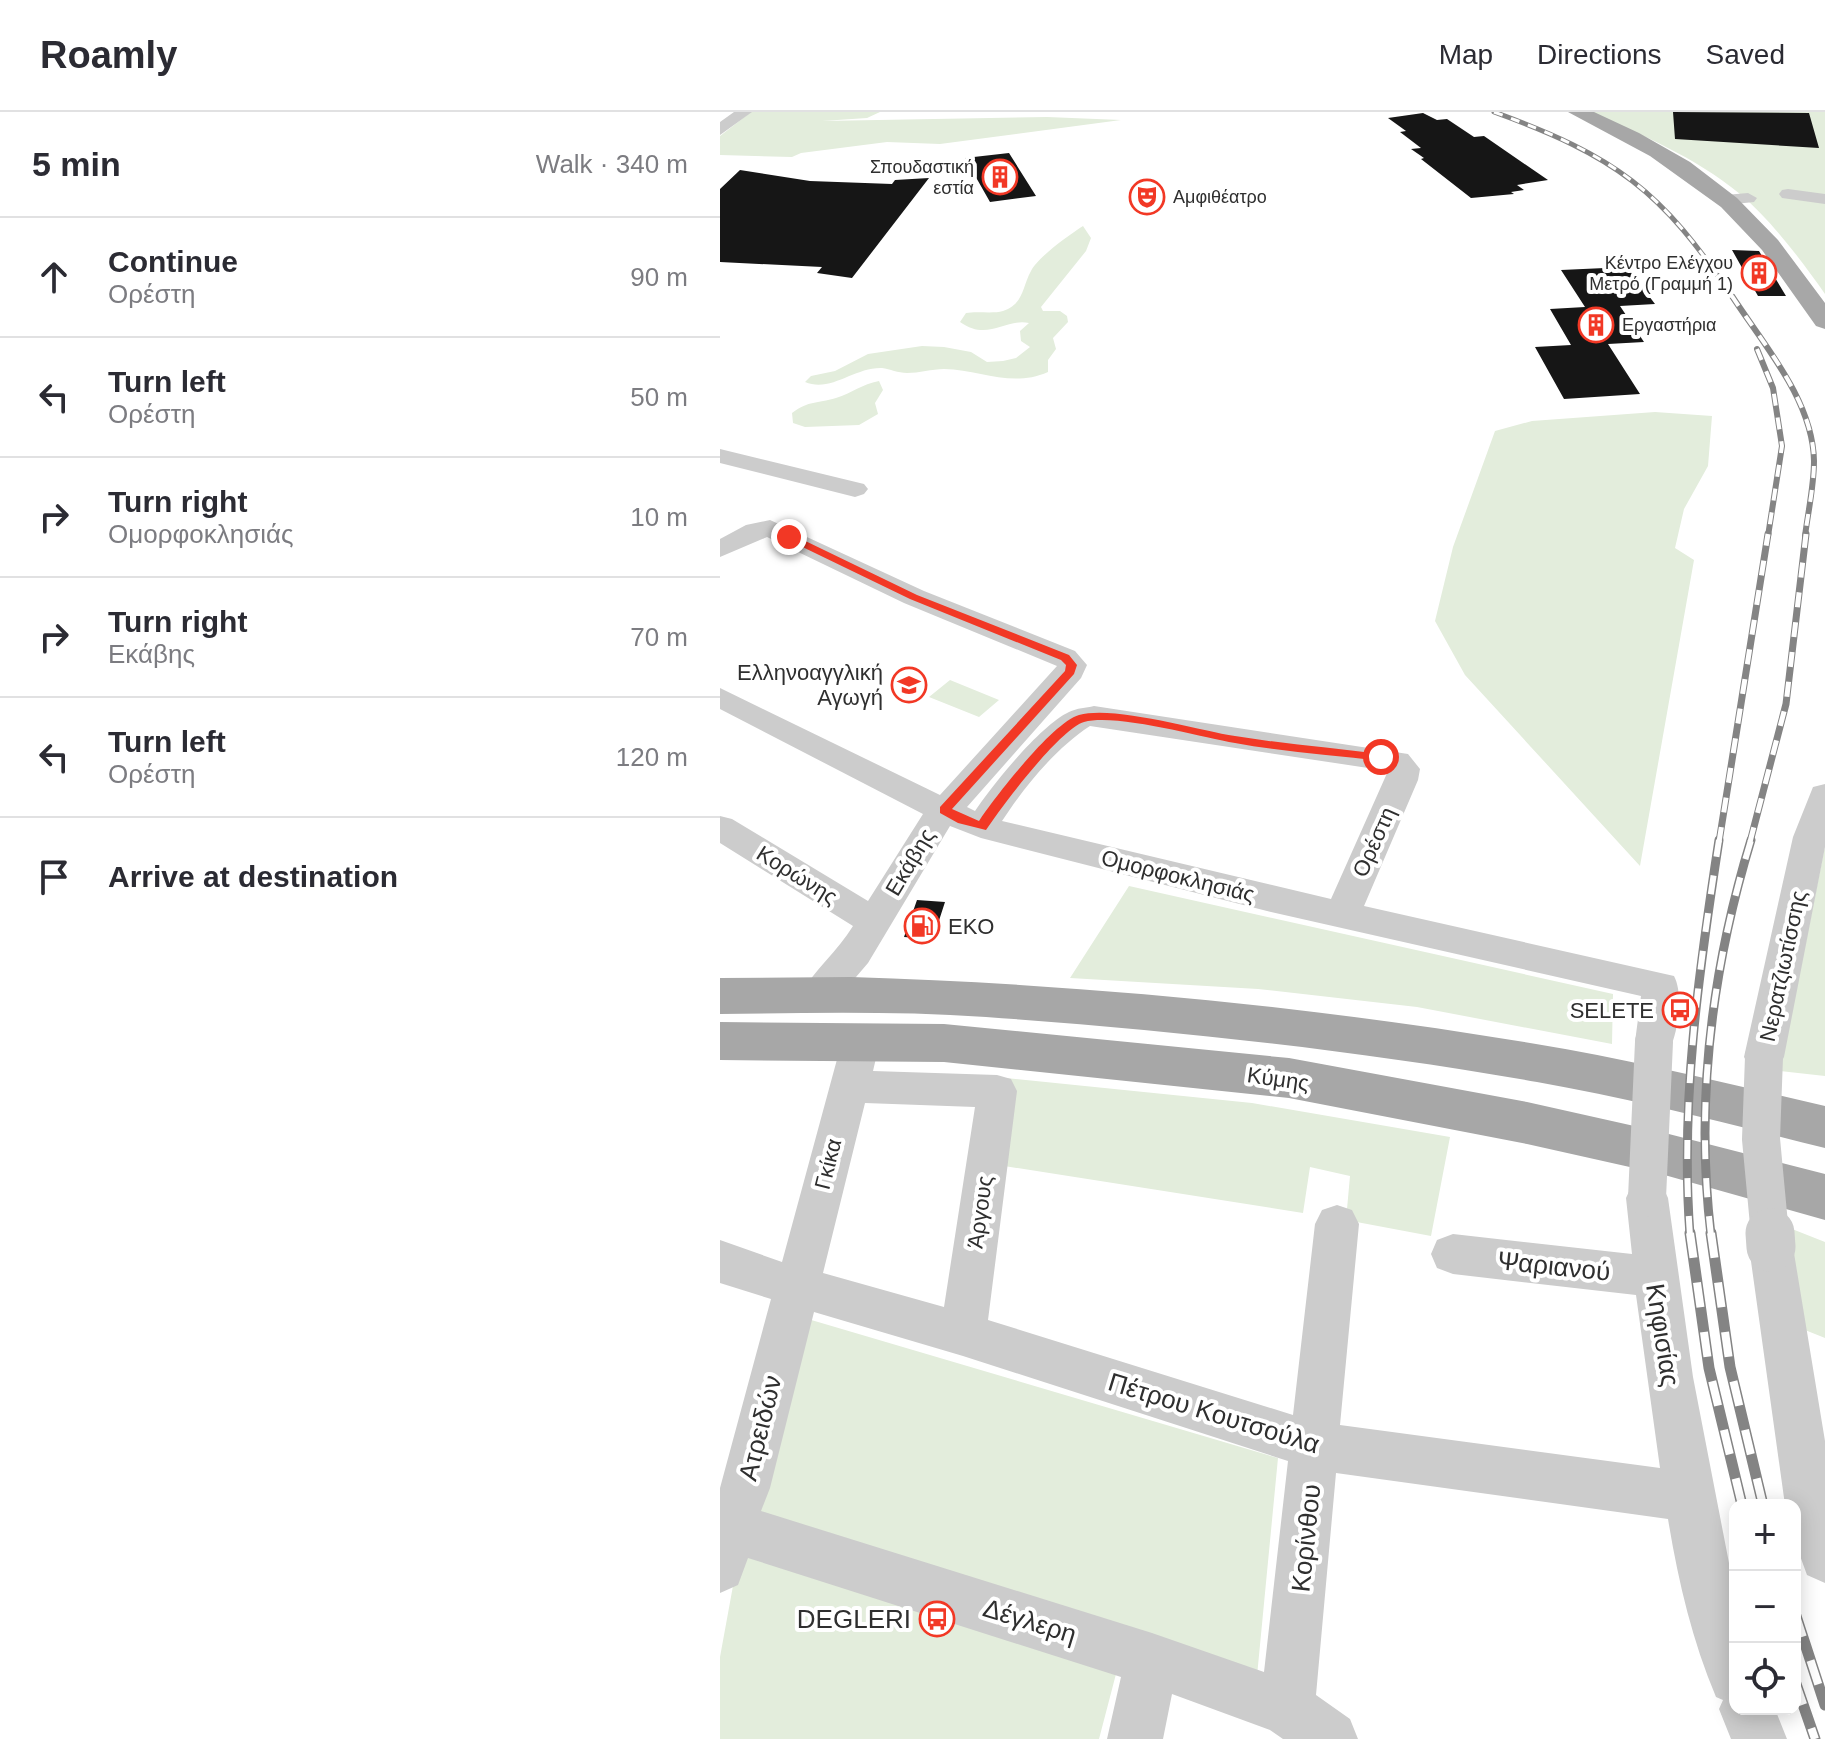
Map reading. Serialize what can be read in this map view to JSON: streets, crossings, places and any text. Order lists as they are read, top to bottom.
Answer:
{
  "streets": {
    "main road": ["Κύμης"],
    "street": [
      "Ορέστη",
      "Εκάβης",
      "Κορώνης",
      "Ομορφοκλησιάς",
      "Νερατζιωτίσσης",
      "Γκίκα",
      "Άργους",
      "Ψαριανού",
      "Κηφισίας",
      "Πέτρου Κουτσούλα",
      "Ατρειδών",
      "Κορίνθου",
      "Δέγλερη"
    ]
  },
  "crossings": [
    ["Ορέστη", "Ομορφοκλησιάς"],
    ["Εκάβης", "Κορώνης"],
    ["Εκάβης", "Ομορφοκλησιάς"],
    ["Ομορφοκλησιάς", "Κηφισίας"],
    ["Κύμης", "Γκίκα"],
    ["Κύμης", "Άργους"],
    ["Κύμης", "Κηφισίας"],
    ["Γκίκα", "Άργους"],
    ["Γκίκα", "Πέτρου Κουτσούλα"],
    ["Γκίκα", "Ατρειδών"],
    ["Άργους", "Πέτρου Κουτσούλα"],
    ["Ψαριανού", "Κηφισίας"],
    ["Κηφισίας", "Πέτρου Κουτσούλα"],
    ["Πέτρου Κουτσούλα", "Ατρειδών"],
    ["Πέτρου Κουτσούλα", "Κορίνθου"],
    ["Ατρειδών", "Δέγλερη"],
    ["Κορίνθου", "Δέγλερη"]
  ],
  "places": {
    "building": ["Σπουδαστική εστία", "Κέντρο Ελέγχου Μετρό (Γραμμή 1)", "Εργαστήρια"],
    "theatre": ["Αμφιθέατρο"],
    "school or university": ["Ελληνοαγγλική Αγωγή"],
    "fuel station": ["EKO"],
    "bus stop": ["SELETE", "DEGLERI"]
  },
  "page": {
    "header": "Roamly",
    "nav": ["Map", "Directions", "Saved"],
    "heading": ["5 min", "Walk · 340 m"],
    "list": [
      ["Continue", "Ορέστη", "90 m"],
      ["Turn left", "Ορέστη", "50 m"],
      ["Turn right", "Ομορφοκλησιάς", "10 m"],
      ["Turn right", "Εκάβης", "70 m"],
      ["Turn left", "Ορέστη", "120 m"],
      "Arrive at destination"
    ],
    "map_buttons": ["+", "−"]
  }
}
